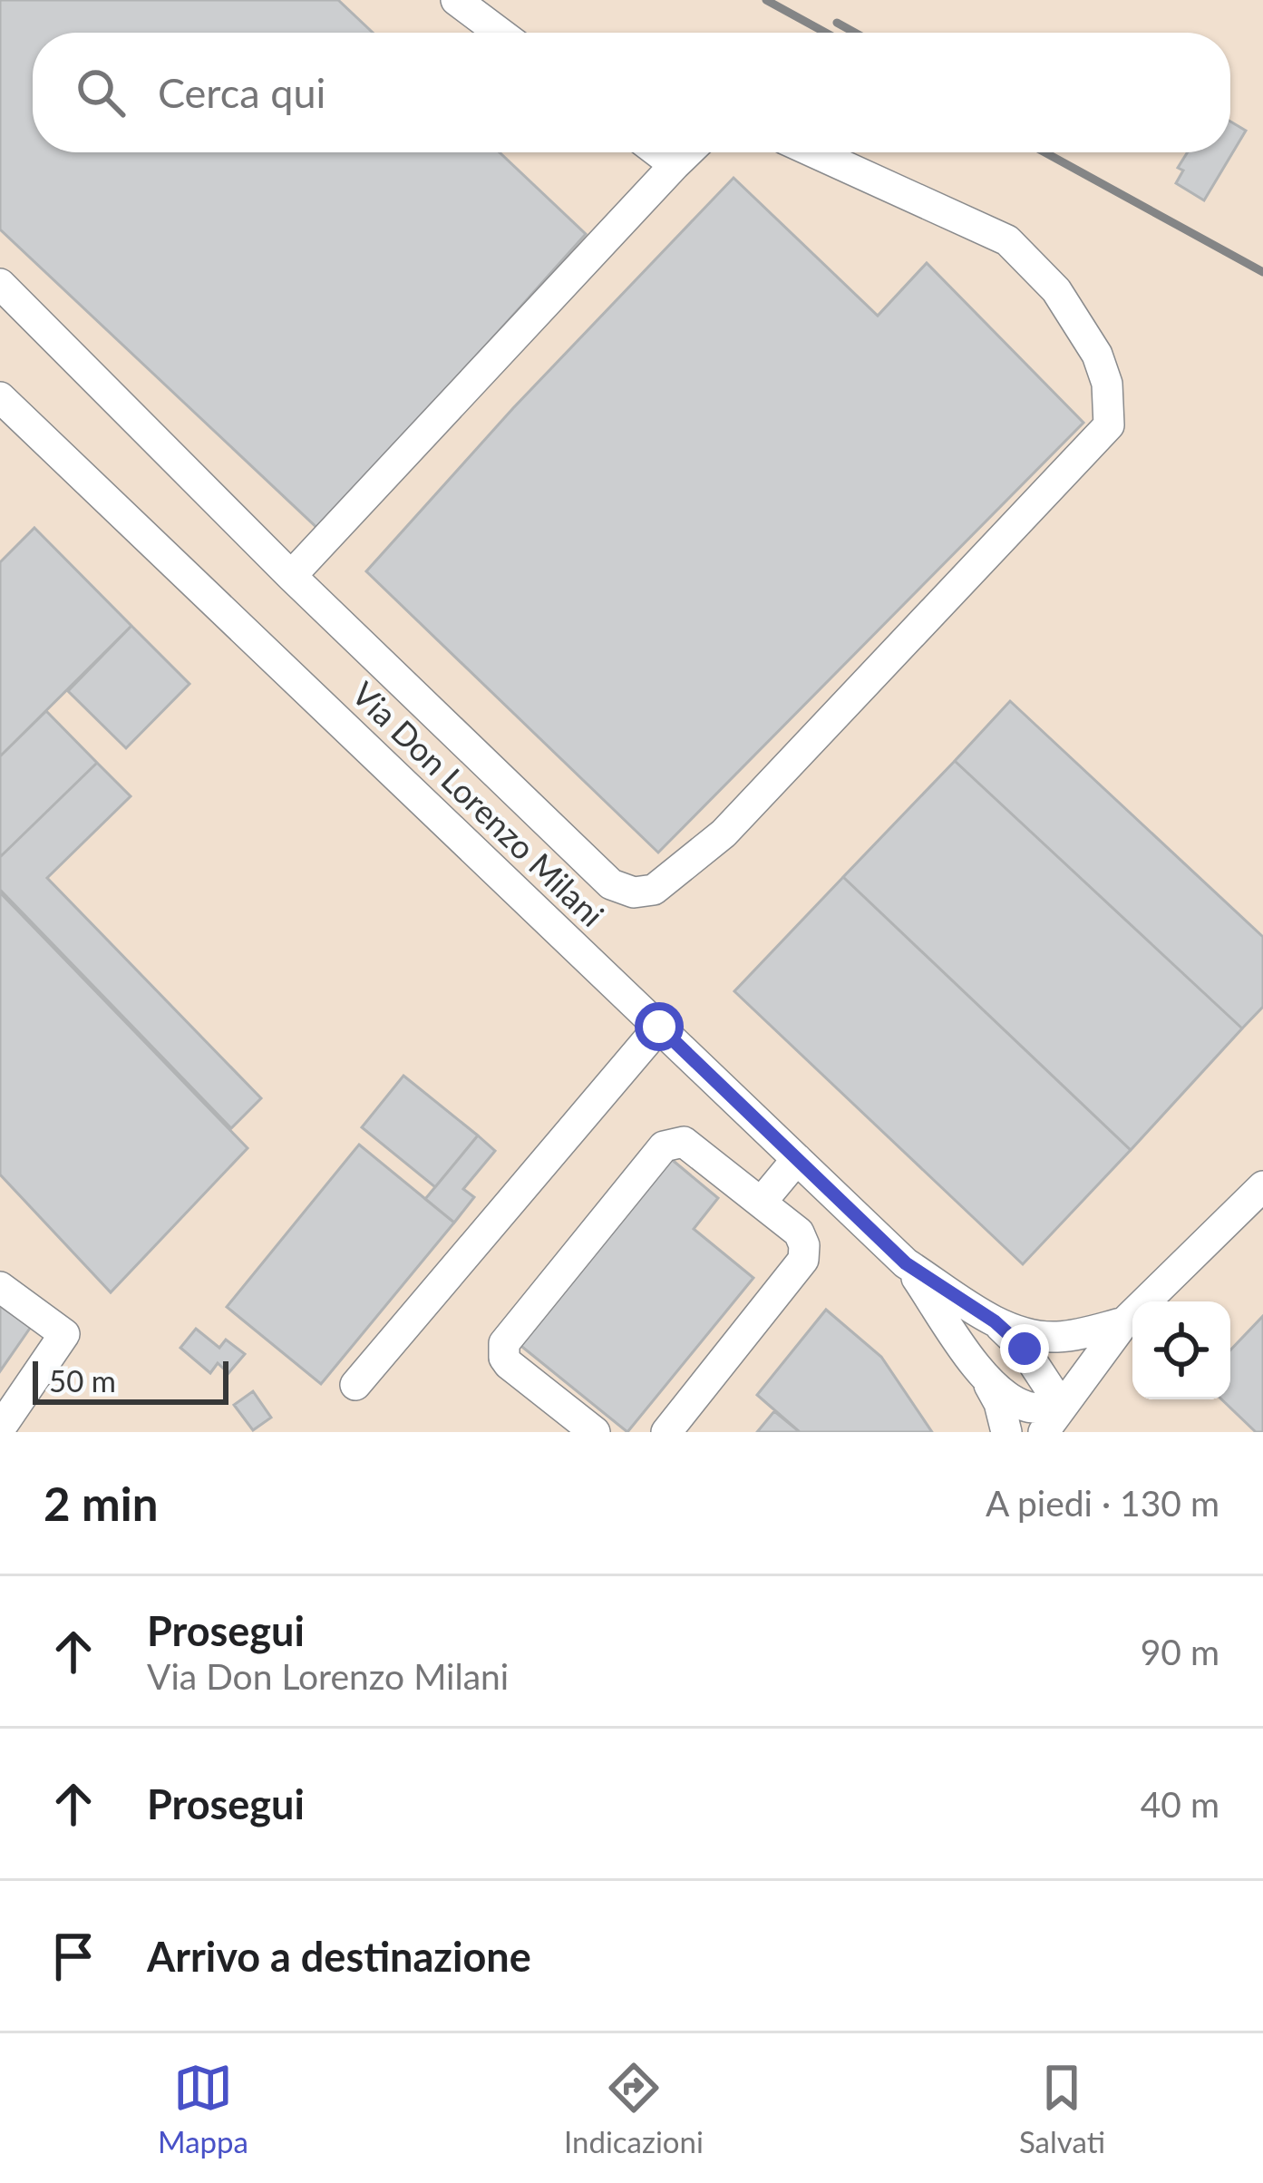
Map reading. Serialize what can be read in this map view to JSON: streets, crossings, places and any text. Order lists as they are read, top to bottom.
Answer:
{
  "streets": {
    "street": ["Via Don Lorenzo Milani"]
  },
  "scale_bar": "50 m",
  "page": {
    "search": "Cerca qui",
    "scale": "50 m",
    "heading": ["2 min", "A piedi · 130 m"],
    "list": [
      ["Prosegui", "Via Don Lorenzo Milani", "90 m"],
      ["Prosegui", "40 m"],
      "Arrivo a destinazione"
    ],
    "nav": ["Mappa", "Indicazioni", "Salvati"]
  }
}
